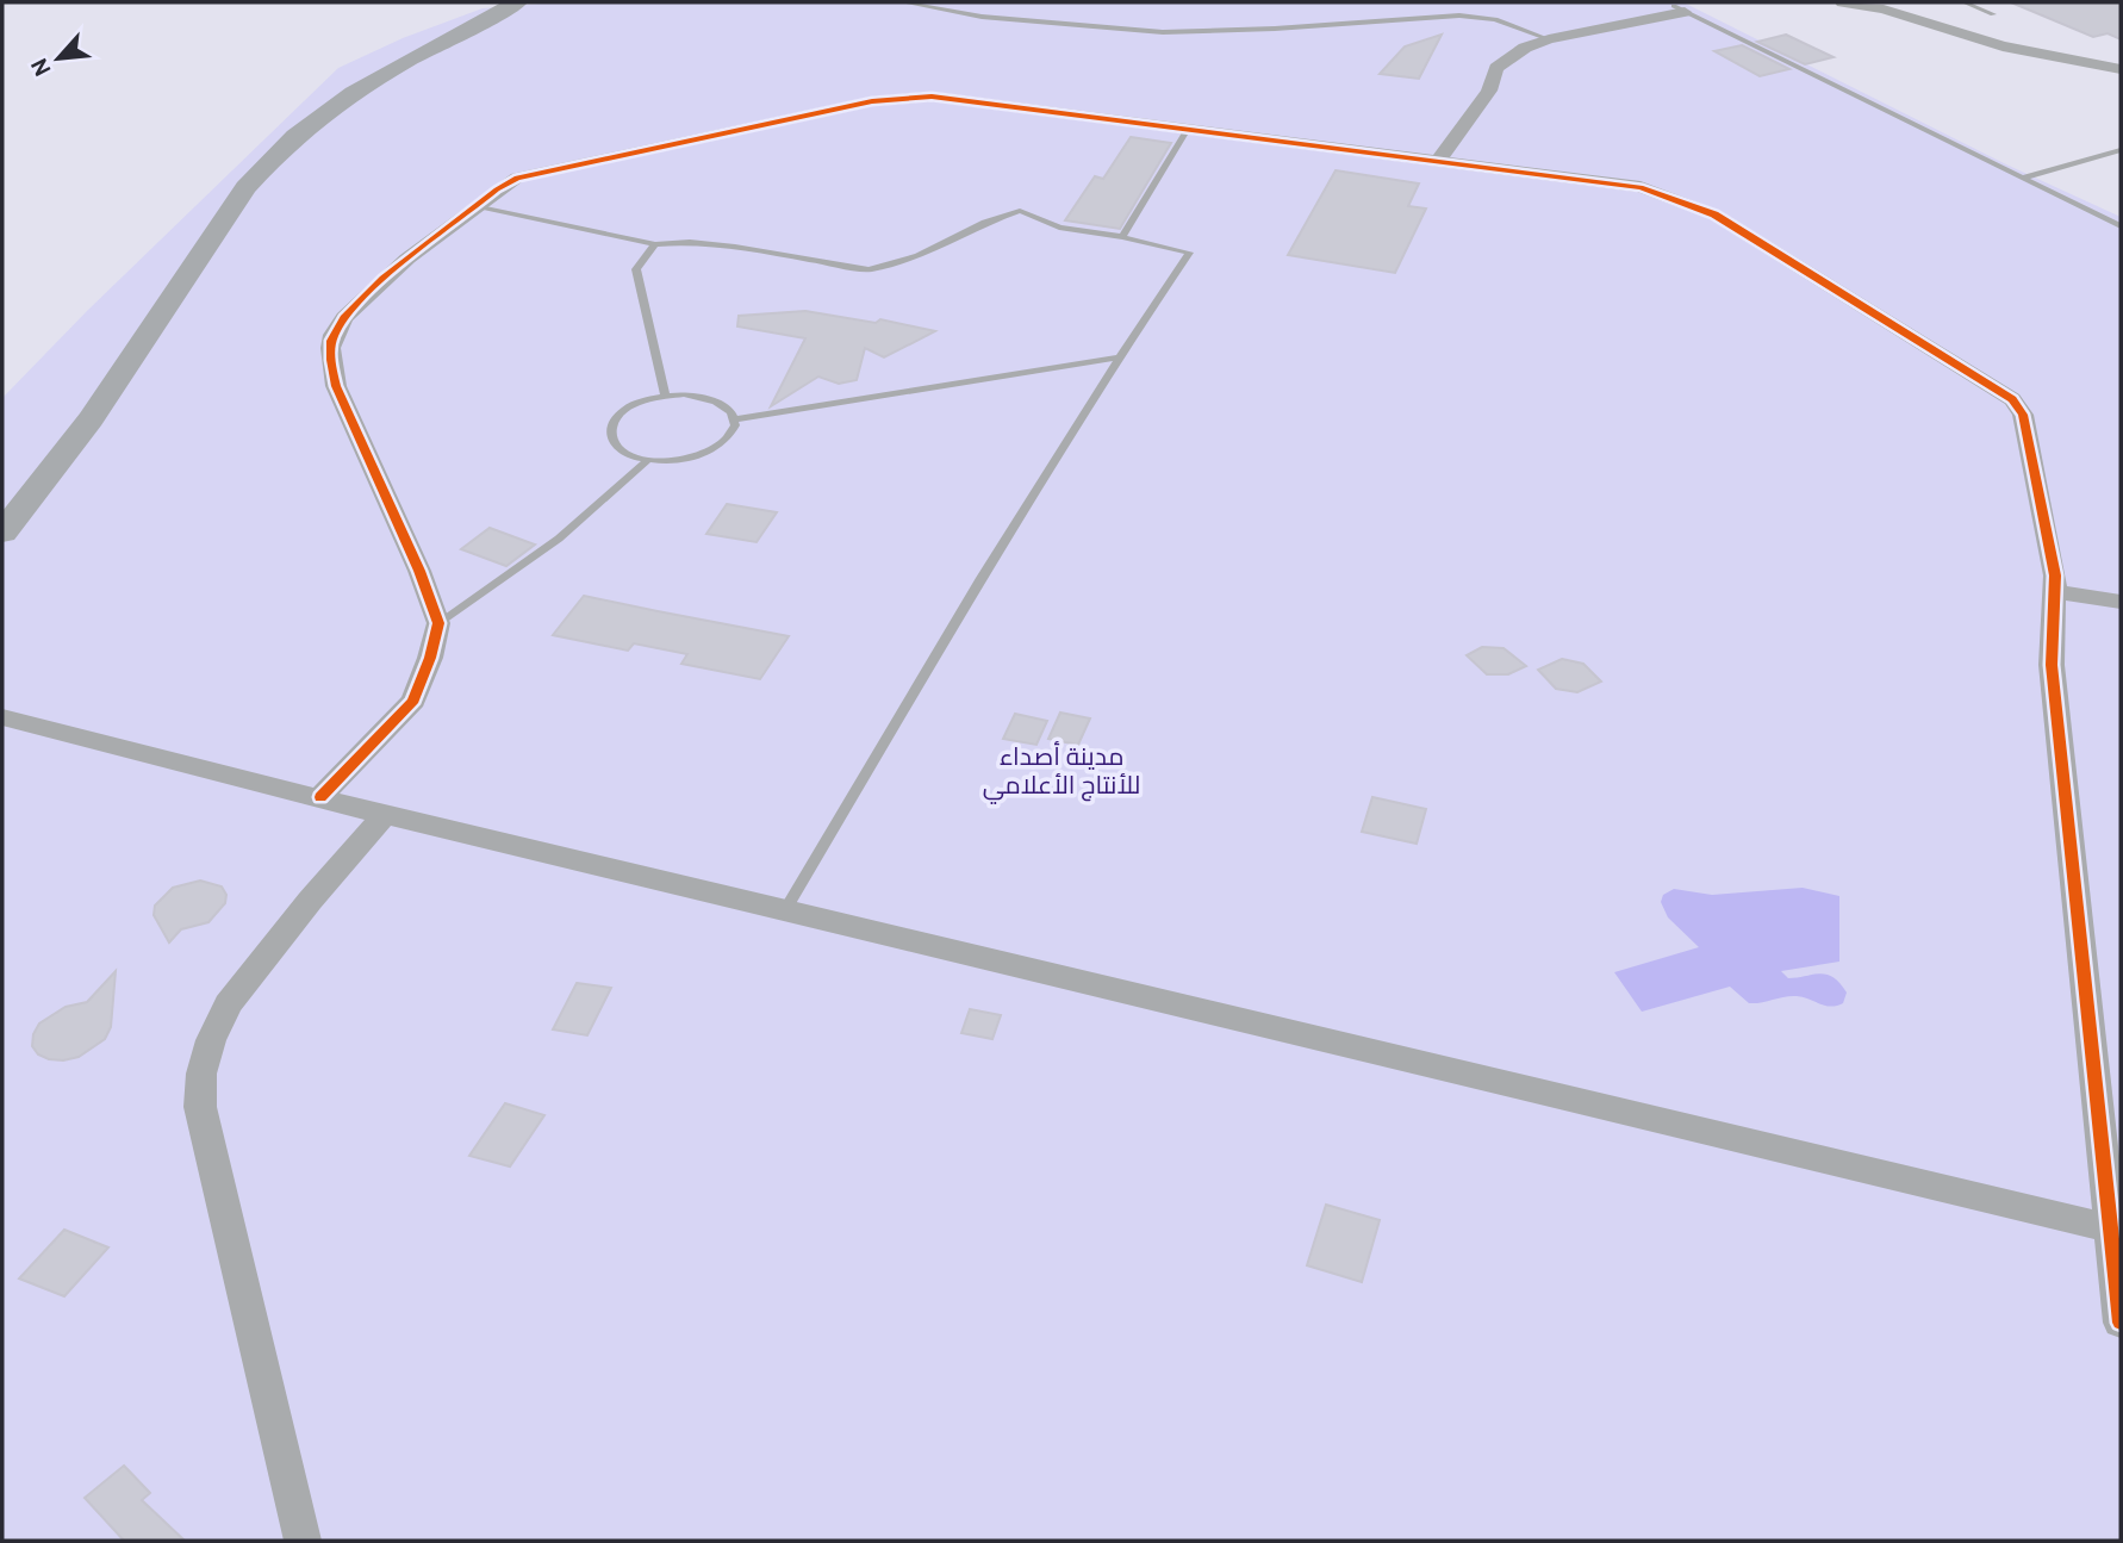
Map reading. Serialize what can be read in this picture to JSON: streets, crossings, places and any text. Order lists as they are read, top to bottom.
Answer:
{
  "parks": ["مدينة أصداء للأنتاج الأعلامي"],
  "north": "bottom left"
}
